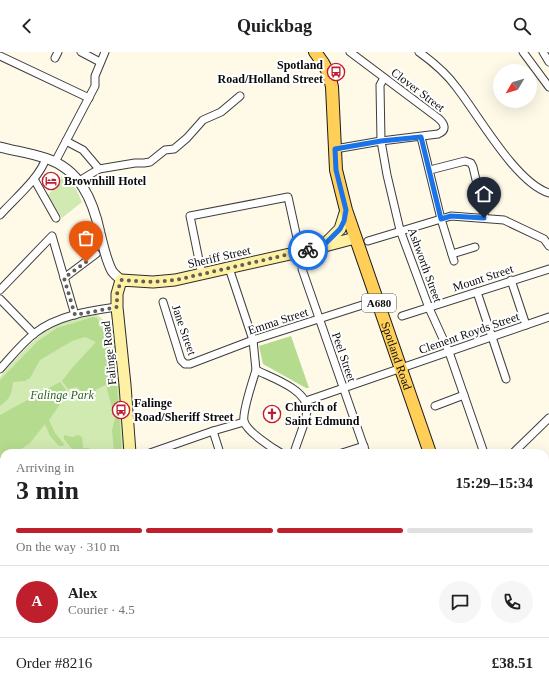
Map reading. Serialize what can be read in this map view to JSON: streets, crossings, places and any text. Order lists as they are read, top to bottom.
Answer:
{
  "streets": {
    "main road": [
      "Sheriff Street",
      "A680",
      "Falinge Road",
      "Spotland Road"
    ],
    "street": [
      "Clover Street",
      "Ashworth Street",
      "Mount Street",
      "Emma Street",
      "Jane Street",
      "Clement Royds Street",
      "Peel Street"
    ]
  },
  "crossings": [
    ["Clover Street", "Ashworth Street"],
    ["Sheriff Street", "Falinge Road"],
    ["Sheriff Street", "Spotland Road"],
    ["Ashworth Street", "Mount Street"],
    ["Ashworth Street", "Clement Royds Street"],
    ["Emma Street", "Jane Street"],
    ["Emma Street", "Spotland Road"],
    ["Emma Street", "Peel Street"],
    ["Clement Royds Street", "Spotland Road"],
    ["Clement Royds Street", "Peel Street"]
  ],
  "parks": ["Falinge Park"],
  "places": {
    "bus stop": ["Spotland Road/Holland Street", "Falinge Road/Sheriff Street"],
    "hotel": ["Brownhill Hotel"],
    "church": ["Church of Saint Edmund"]
  },
  "north": "bottom left",
  "page": {
    "header": "Quickbag",
    "heading": ["3 min", "Arriving in", "15:29–15:34"],
    "panel": [
      "Alex",
      "Courier · 4.5",
      "Order #8216",
      "£38.51"
    ],
    "bar": "On the way · 310 m",
    "round": "A"
  }
}
